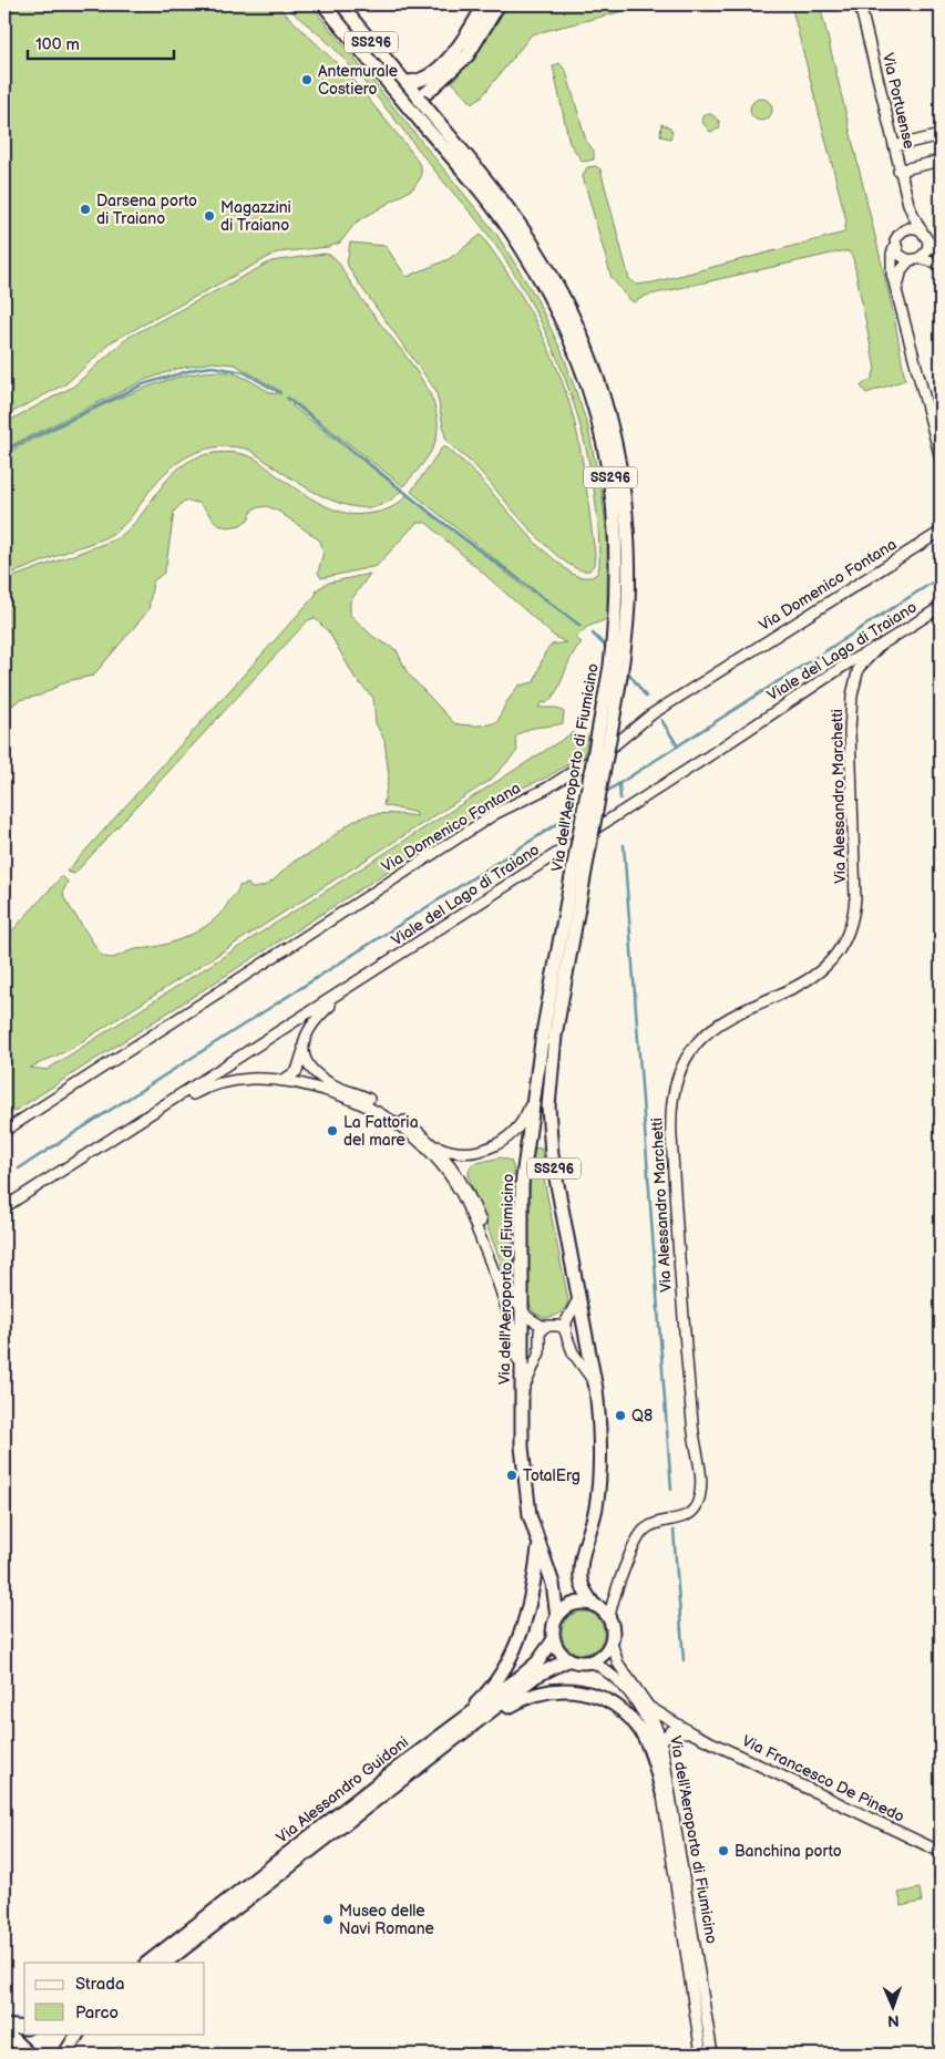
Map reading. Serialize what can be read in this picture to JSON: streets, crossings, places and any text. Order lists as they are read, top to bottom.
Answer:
{
  "streets": {
    "main road": ["SS296", "Via dell'Aeroporto di Fiumicino", "Via Alessandro Guidoni"],
    "street": [
      "Via Portuense",
      "Via Domenico Fontana",
      "Viale del Lago di Traiano",
      "Via Alessandro Marchetti",
      "Via Francesco De Pinedo"
    ]
  },
  "crossings": [
    ["Viale del Lago di Traiano", "Via Alessandro Marchetti"],
    ["Via dell'Aeroporto di Fiumicino", "Via Alessandro Marchetti"],
    ["Via dell'Aeroporto di Fiumicino", "Via Francesco De Pinedo"],
    ["Via dell'Aeroporto di Fiumicino", "Via Alessandro Guidoni"],
    ["Via Alessandro Marchetti", "Via Alessandro Guidoni"]
  ],
  "places": [
    "Antemurale Costiero",
    "Darsena porto di Traiano",
    "Magazzini di Traiano",
    "La Fattoria del mare",
    "Q8",
    "TotalErg",
    "Banchina porto",
    "Museo delle Navi Romane"
  ],
  "legend": ["Strada", "Parco"],
  "scale_bar": "100 m",
  "north": "bottom"
}
